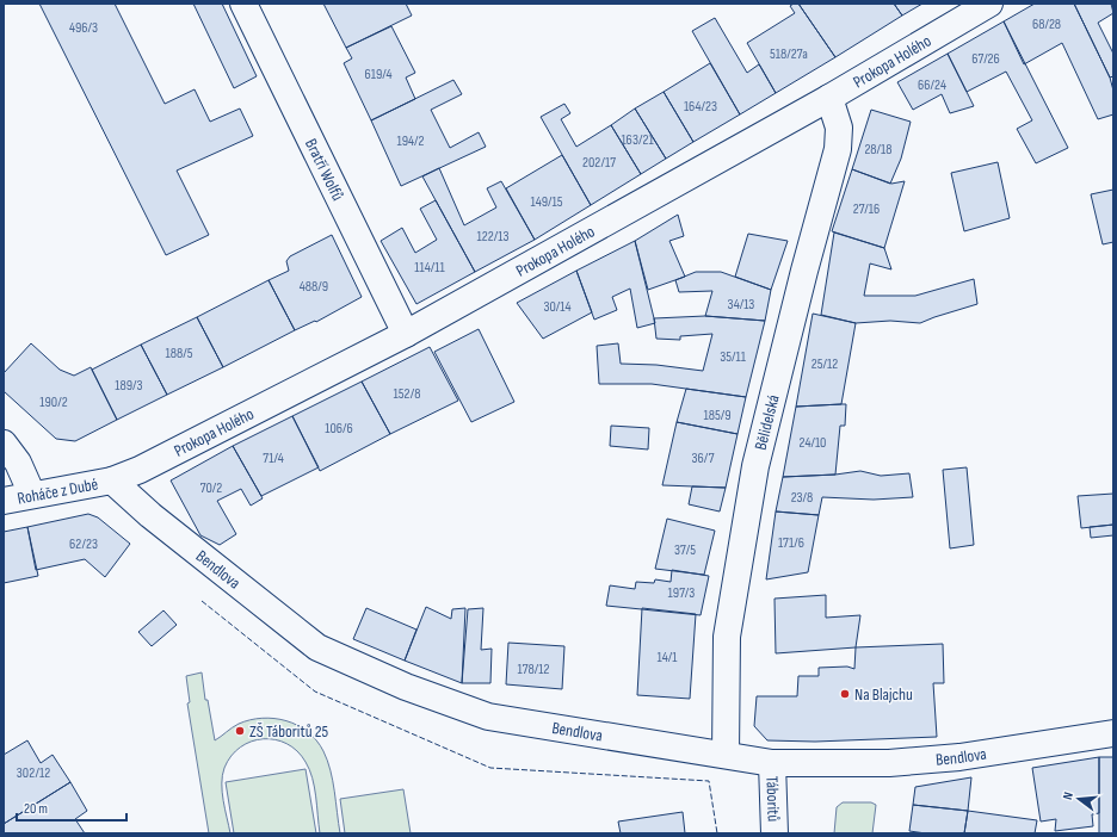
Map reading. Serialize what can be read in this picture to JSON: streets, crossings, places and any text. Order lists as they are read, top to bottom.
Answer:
{
  "streets": {
    "street": [
      "Prokopa Holého",
      "Bratří Wolfů",
      "Bělidelská",
      "Roháče z Dubé",
      "Bendlova",
      "Táboritů"
    ]
  },
  "crossings": [
    ["Prokopa Holého", "Bratří Wolfů"],
    ["Prokopa Holého", "Bělidelská"],
    ["Prokopa Holého", "Roháče z Dubé"],
    ["Prokopa Holého", "Bendlova"],
    ["Bělidelská", "Bendlova"],
    ["Roháče z Dubé", "Bendlova"],
    ["Bendlova", "Táboritů"]
  ],
  "places": ["Na Blajchu", "ZŠ Táboritů 25"],
  "house_numbers": [
    "68/28",
    "496/3",
    "518/27a",
    "67/26",
    "619/4",
    "66/24",
    "164/23",
    "163/21",
    "194/2",
    "28/18",
    "202/17",
    "149/15",
    "27/16",
    "122/13",
    "114/11",
    "488/9",
    "34/13",
    "30/14",
    "188/5",
    "35/11",
    "25/12",
    "189/3",
    "152/8",
    "190/2",
    "185/9",
    "106/6",
    "24/10",
    "71/4",
    "36/7",
    "70/2",
    "23/8",
    "171/6",
    "62/23",
    "37/5",
    "197/3",
    "14/1",
    "178/12",
    "302/12"
  ],
  "scale_bar": "20 m",
  "north": "left"
}
